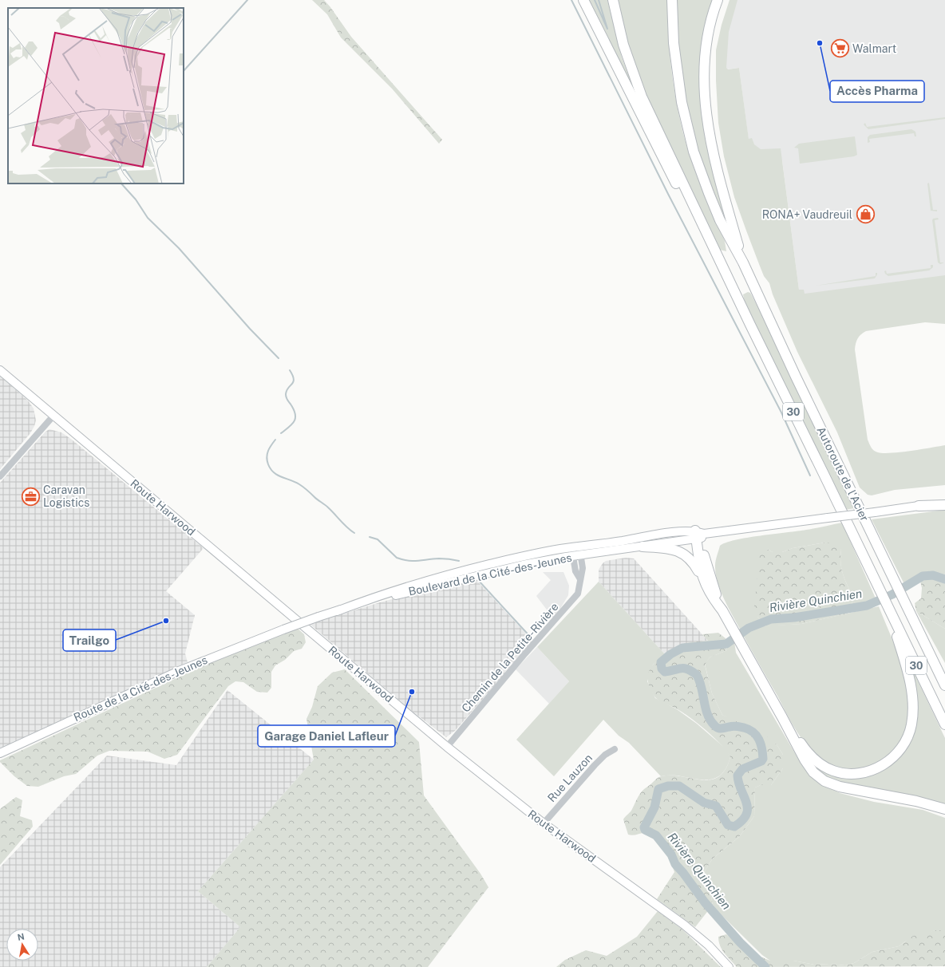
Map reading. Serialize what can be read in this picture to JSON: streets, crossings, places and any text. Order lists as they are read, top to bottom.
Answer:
{
  "streets": {
    "highway": ["30", "Autoroute de l'Acier"],
    "main road": ["Route Harwood", "Boulevard de la Cité-des-Jeunes", "Route de la Cité-des-Jeunes"],
    "street": ["Chemin de la Petite-Rivière", "Rue Lauzon"]
  },
  "crossings": [
    ["Route Harwood", "Chemin de la Petite-Rivière"],
    ["Route Harwood", "Rue Lauzon"],
    ["Boulevard de la Cité-des-Jeunes", "Chemin de la Petite-Rivière"],
    ["Boulevard de la Cité-des-Jeunes", "Route de la Cité-des-Jeunes"]
  ],
  "water": ["Rivière Quinchien"],
  "places": {
    "other": ["Accès Pharma", "Trailgo", "Garage Daniel Lafleur"],
    "supermarket": ["Walmart"],
    "shop": ["RONA+ Vaudreuil"],
    "office": ["Caravan Logistics"]
  },
  "north": "top"
}
